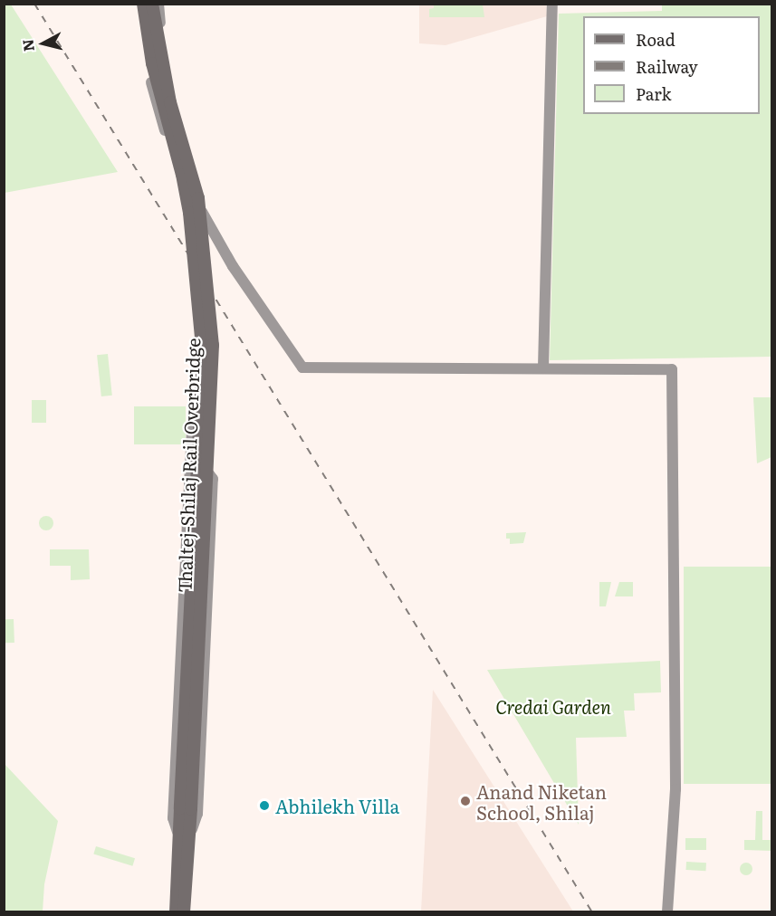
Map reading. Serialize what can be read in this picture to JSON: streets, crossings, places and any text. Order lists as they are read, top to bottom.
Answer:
{
  "streets": {
    "main road": ["Thaltej-Shilaj Rail Overbridge"]
  },
  "parks": ["Credai Garden"],
  "places": ["Anand Niketan School, Shilaj", "Abhilekh Villa"],
  "legend": ["Road", "Railway", "Park"],
  "north": "left"
}
